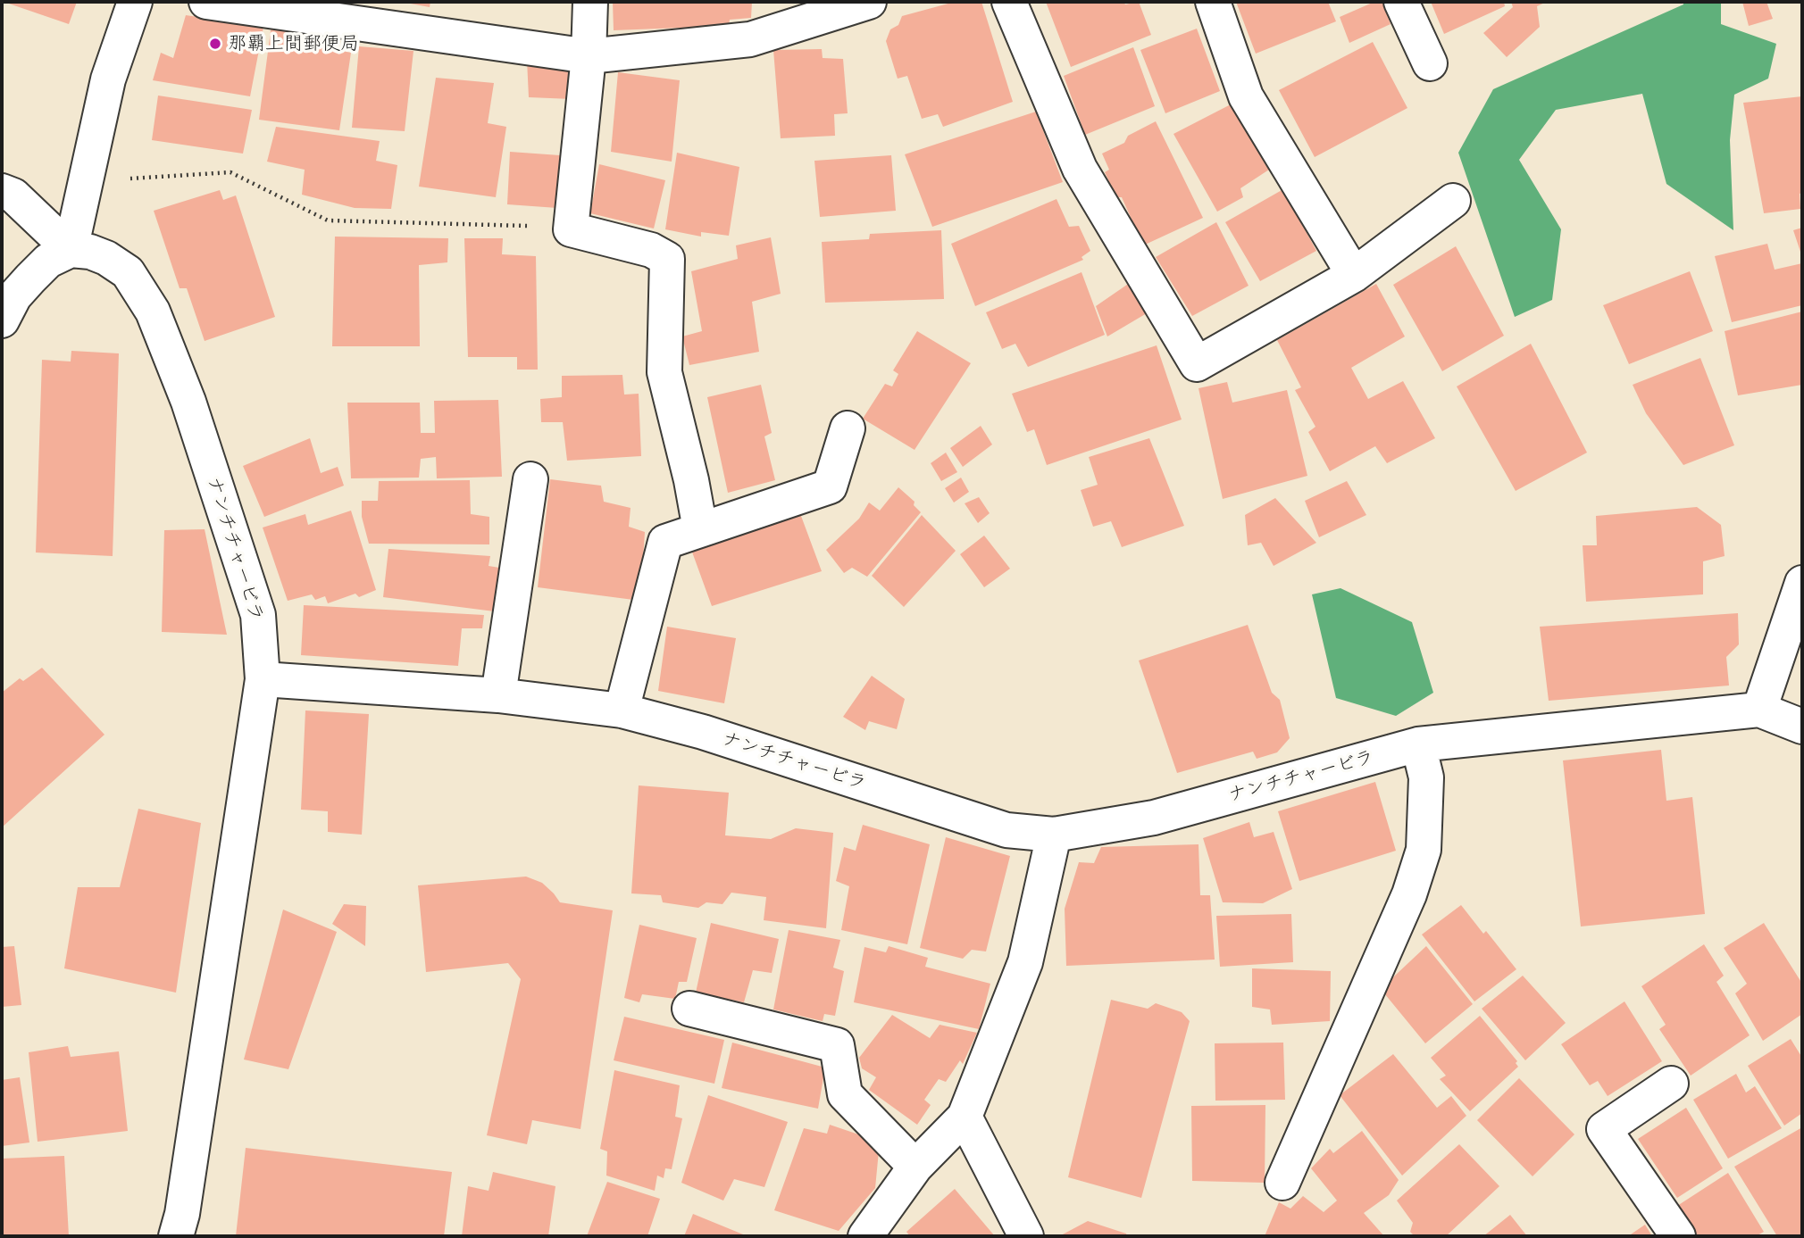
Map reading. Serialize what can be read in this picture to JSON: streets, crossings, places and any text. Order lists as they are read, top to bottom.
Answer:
{
  "streets": {
    "street": ["ナンチチャービラ"]
  },
  "places": ["那覇上間郵便局"]
}
